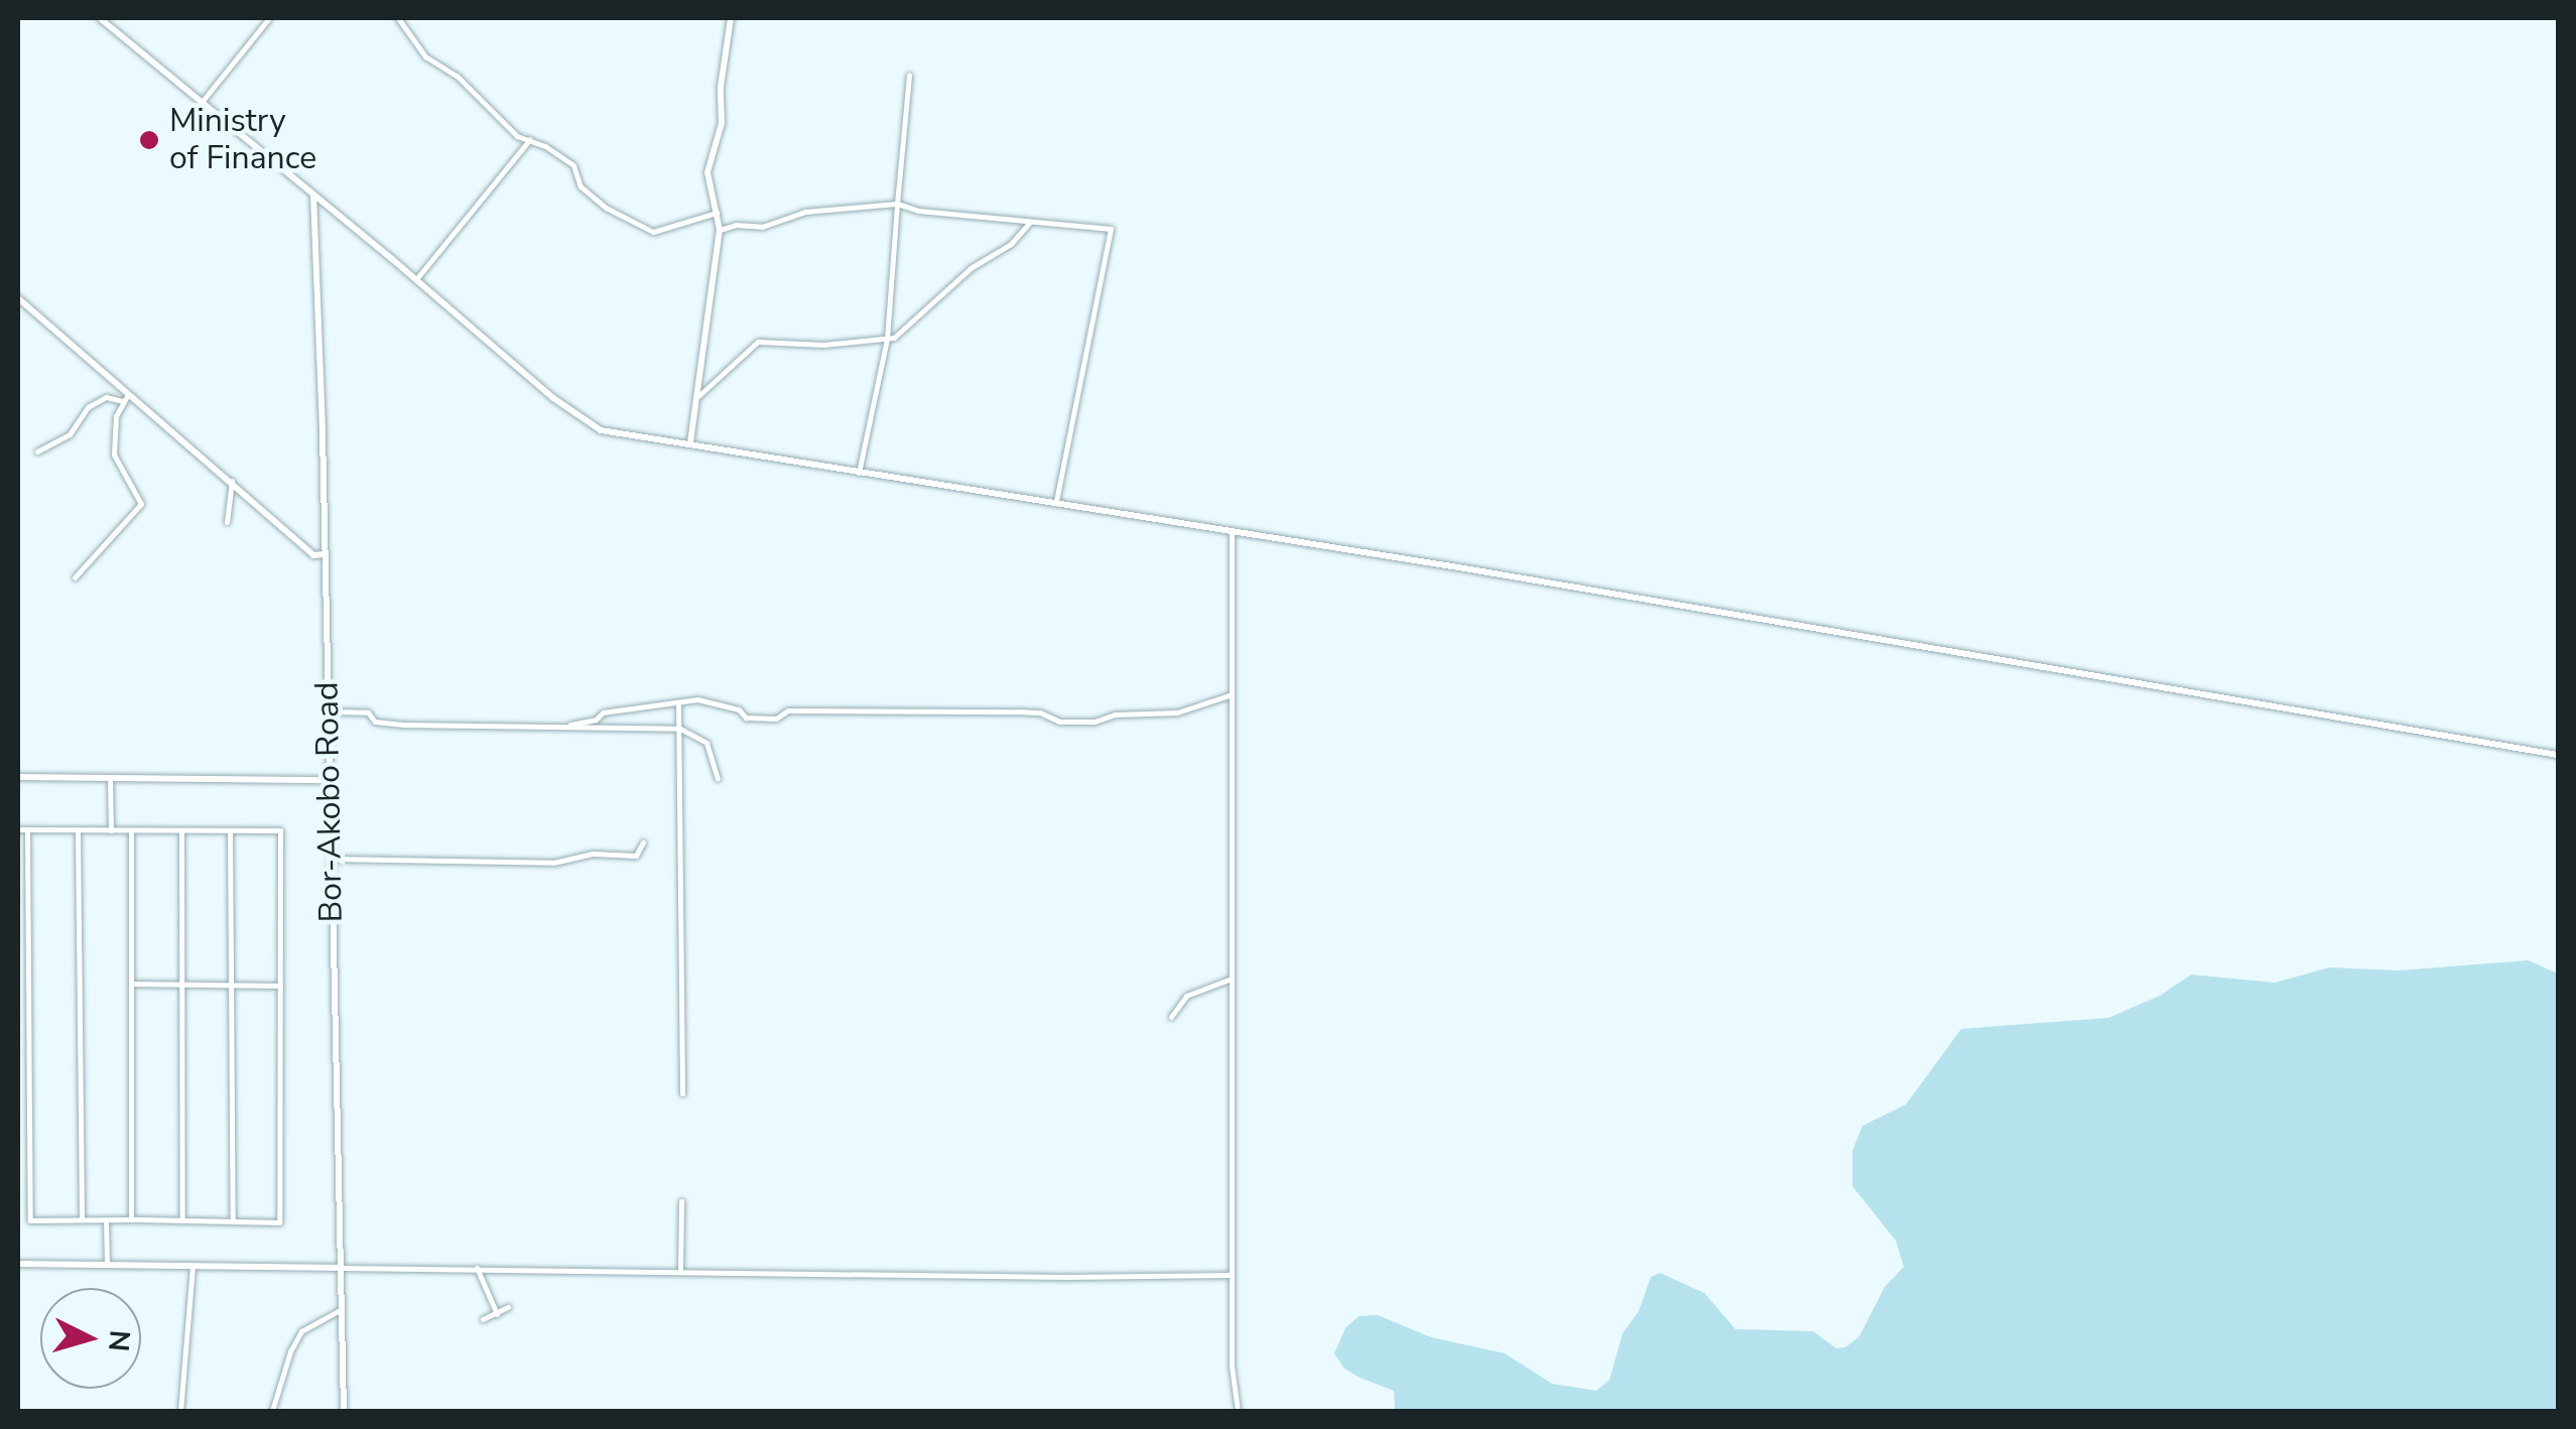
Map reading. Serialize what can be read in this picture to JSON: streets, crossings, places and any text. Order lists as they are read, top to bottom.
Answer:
{
  "streets": {
    "street": ["Bor-Akobo Road"]
  },
  "places": ["Ministry of Finance"],
  "north": "right"
}
